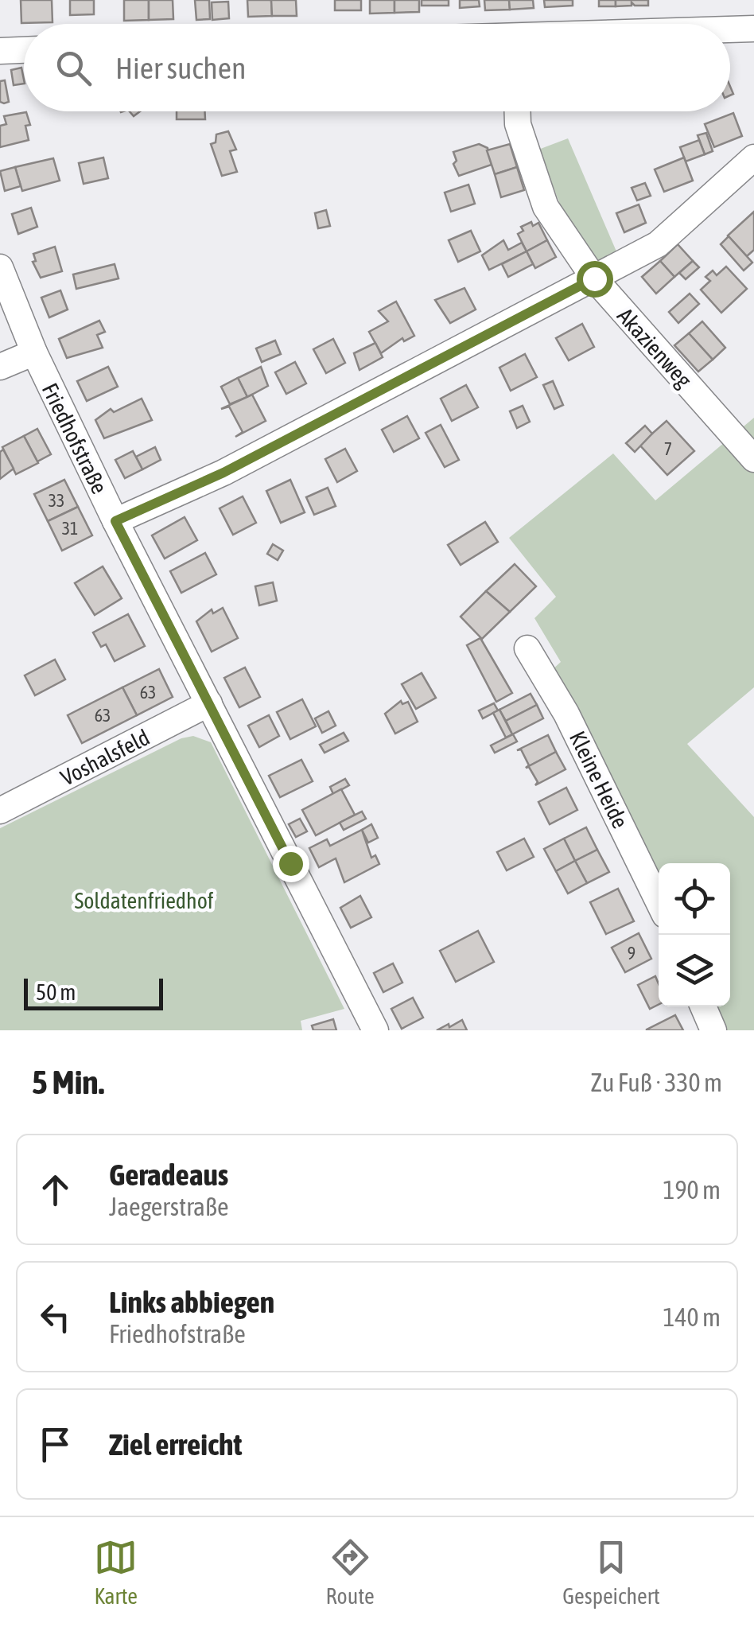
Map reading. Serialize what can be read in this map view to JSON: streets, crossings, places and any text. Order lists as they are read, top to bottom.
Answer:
{
  "streets": {
    "street": [
      "Akazienweg",
      "Friedhofstraße",
      "Voshalsfeld",
      "Kleine Heide"
    ]
  },
  "crossings": [
    ["Friedhofstraße", "Voshalsfeld"]
  ],
  "parks": ["Soldatenfriedhof"],
  "house_numbers": [
    "7",
    "33",
    "31",
    "63",
    "63",
    "9"
  ],
  "scale_bar": "50 m",
  "page": {
    "search": "Hier suchen",
    "scale": "50 m",
    "heading": ["5 Min.", "Zu Fuß · 330 m"],
    "list": [
      ["Geradeaus", "Jaegerstraße", "190 m"],
      ["Links abbiegen", "Friedhofstraße", "140 m"],
      "Ziel erreicht"
    ],
    "nav": ["Karte", "Route", "Gespeichert"]
  }
}
